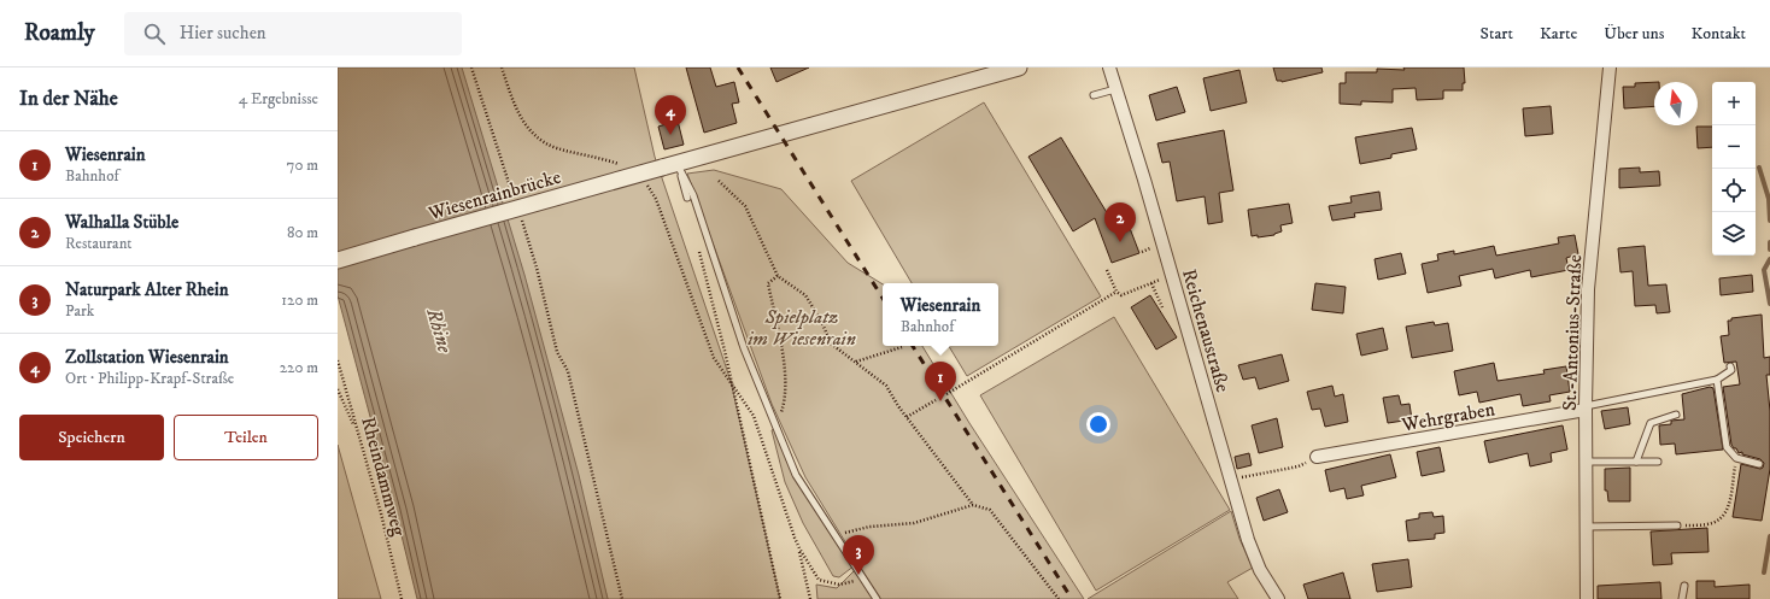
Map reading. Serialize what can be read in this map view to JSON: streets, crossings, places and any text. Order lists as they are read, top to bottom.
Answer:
{
  "streets": {
    "street": [
      "Wiesenrainbrücke",
      "Reichenaustraße",
      "St.-Antonius-Straße",
      "Wehrgraben"
    ],
    "path": ["Rheindammweg"]
  },
  "crossings": [
    ["St.-Antonius-Straße", "Wehrgraben"]
  ],
  "water": ["Rhine"],
  "parks": ["Spielplatz im Wiesenrain"],
  "north": "top",
  "page": {
    "header": "Roamly",
    "search": "Hier suchen",
    "nav": [
      "Start",
      "Karte",
      "Über uns",
      "Kontakt"
    ],
    "heading": ["In der Nähe", "4 Ergebnisse"],
    "map_buttons": ["+", "−"],
    "pins": [
      "4",
      "2",
      "1",
      "3"
    ],
    "list": [
      {
        "mark": "1",
        "name": "Wiesenrain",
        "note": "Bahnhof",
        "value": "70 m"
      },
      {
        "mark": "2",
        "name": "Walhalla Stüble",
        "note": "Restaurant",
        "value": "80 m"
      },
      {
        "mark": "3",
        "name": "Naturpark Alter Rhein",
        "note": "Park",
        "value": "120 m"
      },
      {
        "mark": "4",
        "name": "Zollstation Wiesenrain",
        "note": "Ort · Philipp-Krapf-Straße",
        "value": "220 m"
      }
    ],
    "popup": ["Wiesenrain", "Bahnhof"],
    "buttons": ["Speichern", "Teilen"]
  }
}
